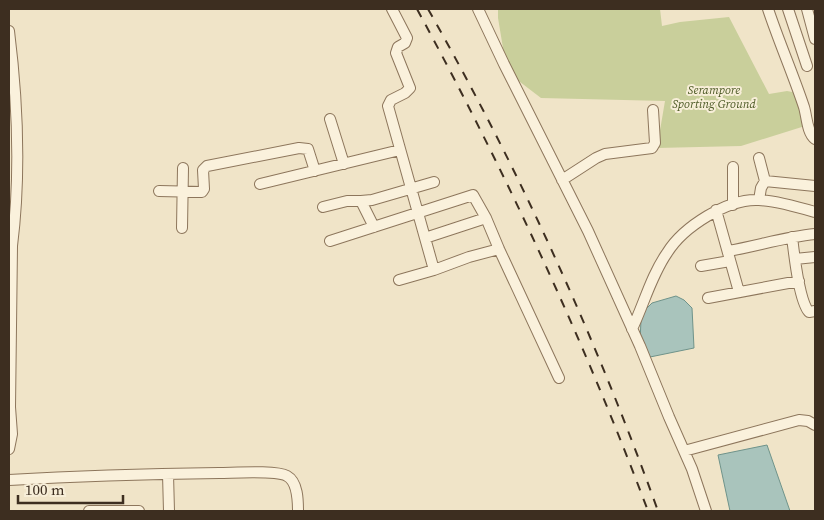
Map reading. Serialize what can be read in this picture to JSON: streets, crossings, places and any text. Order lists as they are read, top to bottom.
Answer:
{
  "parks": ["Serampore Sporting Ground"],
  "scale_bar": "100 m"
}
